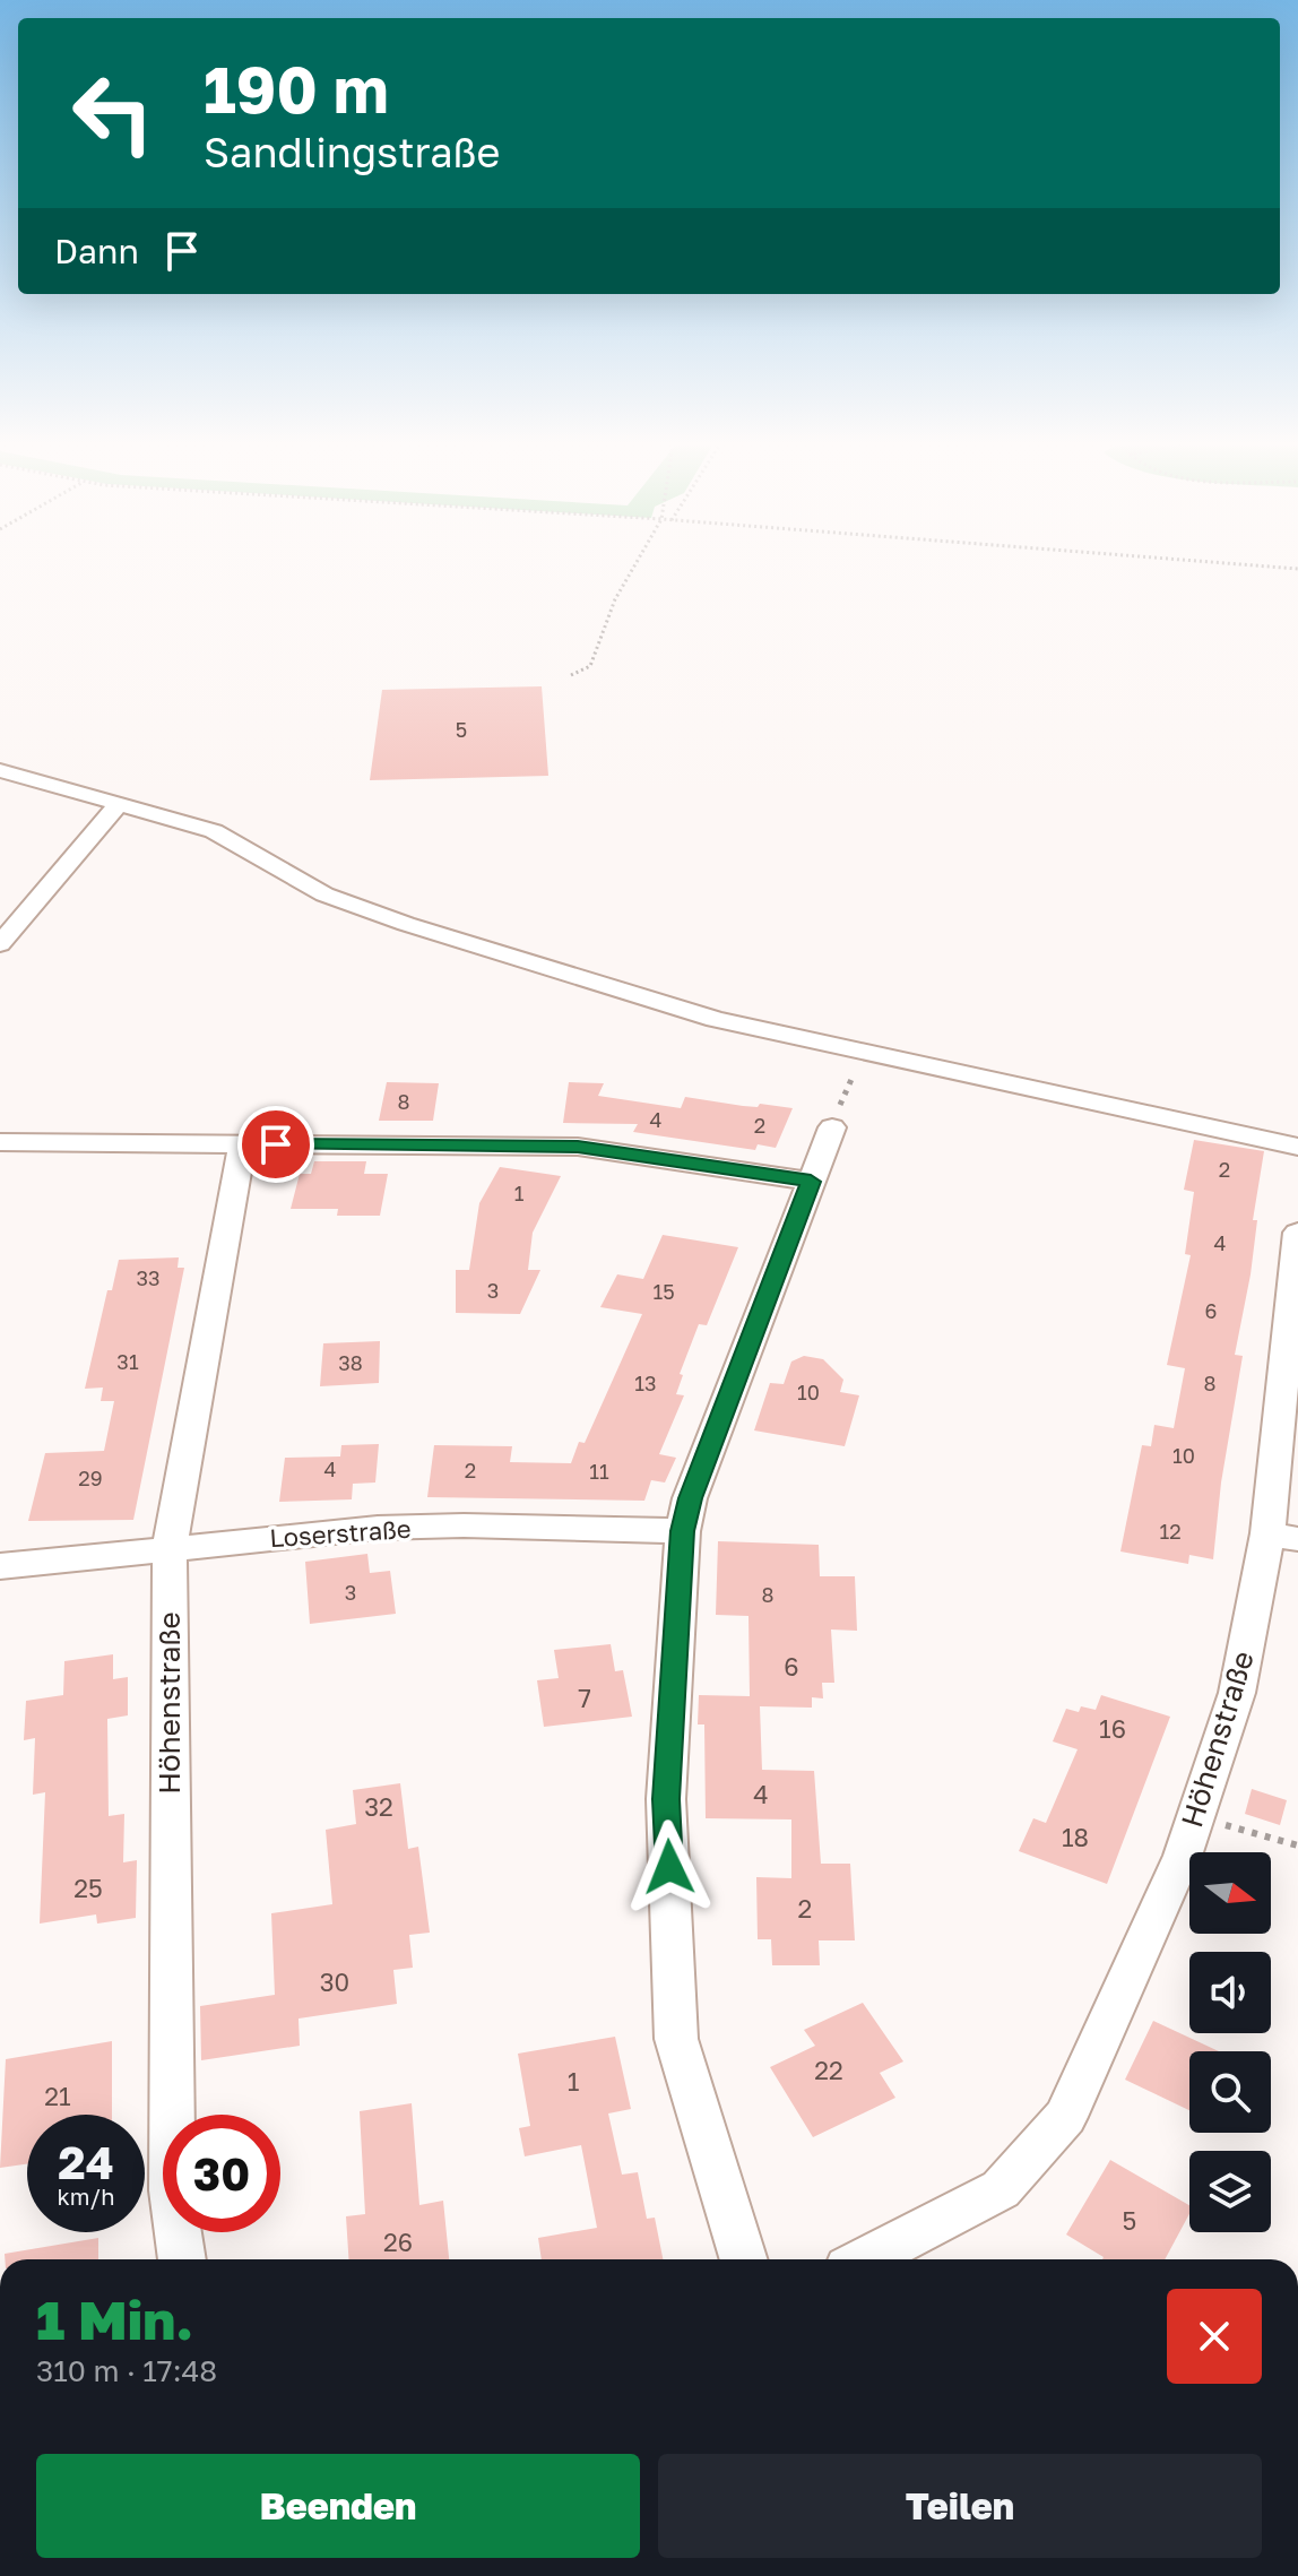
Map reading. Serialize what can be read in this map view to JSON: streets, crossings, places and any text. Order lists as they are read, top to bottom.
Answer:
{
  "streets": {
    "street": ["Loserstraße", "Höhenstraße"]
  },
  "crossings": [
    ["Loserstraße", "Höhenstraße"]
  ],
  "house_numbers": [
    "5",
    "8",
    "4",
    "2",
    "2",
    "1",
    "4",
    "33",
    "3",
    "15",
    "6",
    "31",
    "38",
    "13",
    "8",
    "10",
    "10",
    "4",
    "2",
    "11",
    "29",
    "12",
    "3",
    "8",
    "6",
    "7",
    "16",
    "4",
    "32",
    "18",
    "25",
    "2",
    "30",
    "22",
    "1",
    "21",
    "5",
    "26"
  ],
  "north": "right",
  "page": {
    "turn": ["190 m", "Sandlingstraße"],
    "then": "Dann",
    "speed": "24 km/h",
    "limit": "30",
    "heading": ["1 Min.", "310 m · 17:48"],
    "buttons": ["Beenden", "Teilen"]
  }
}
